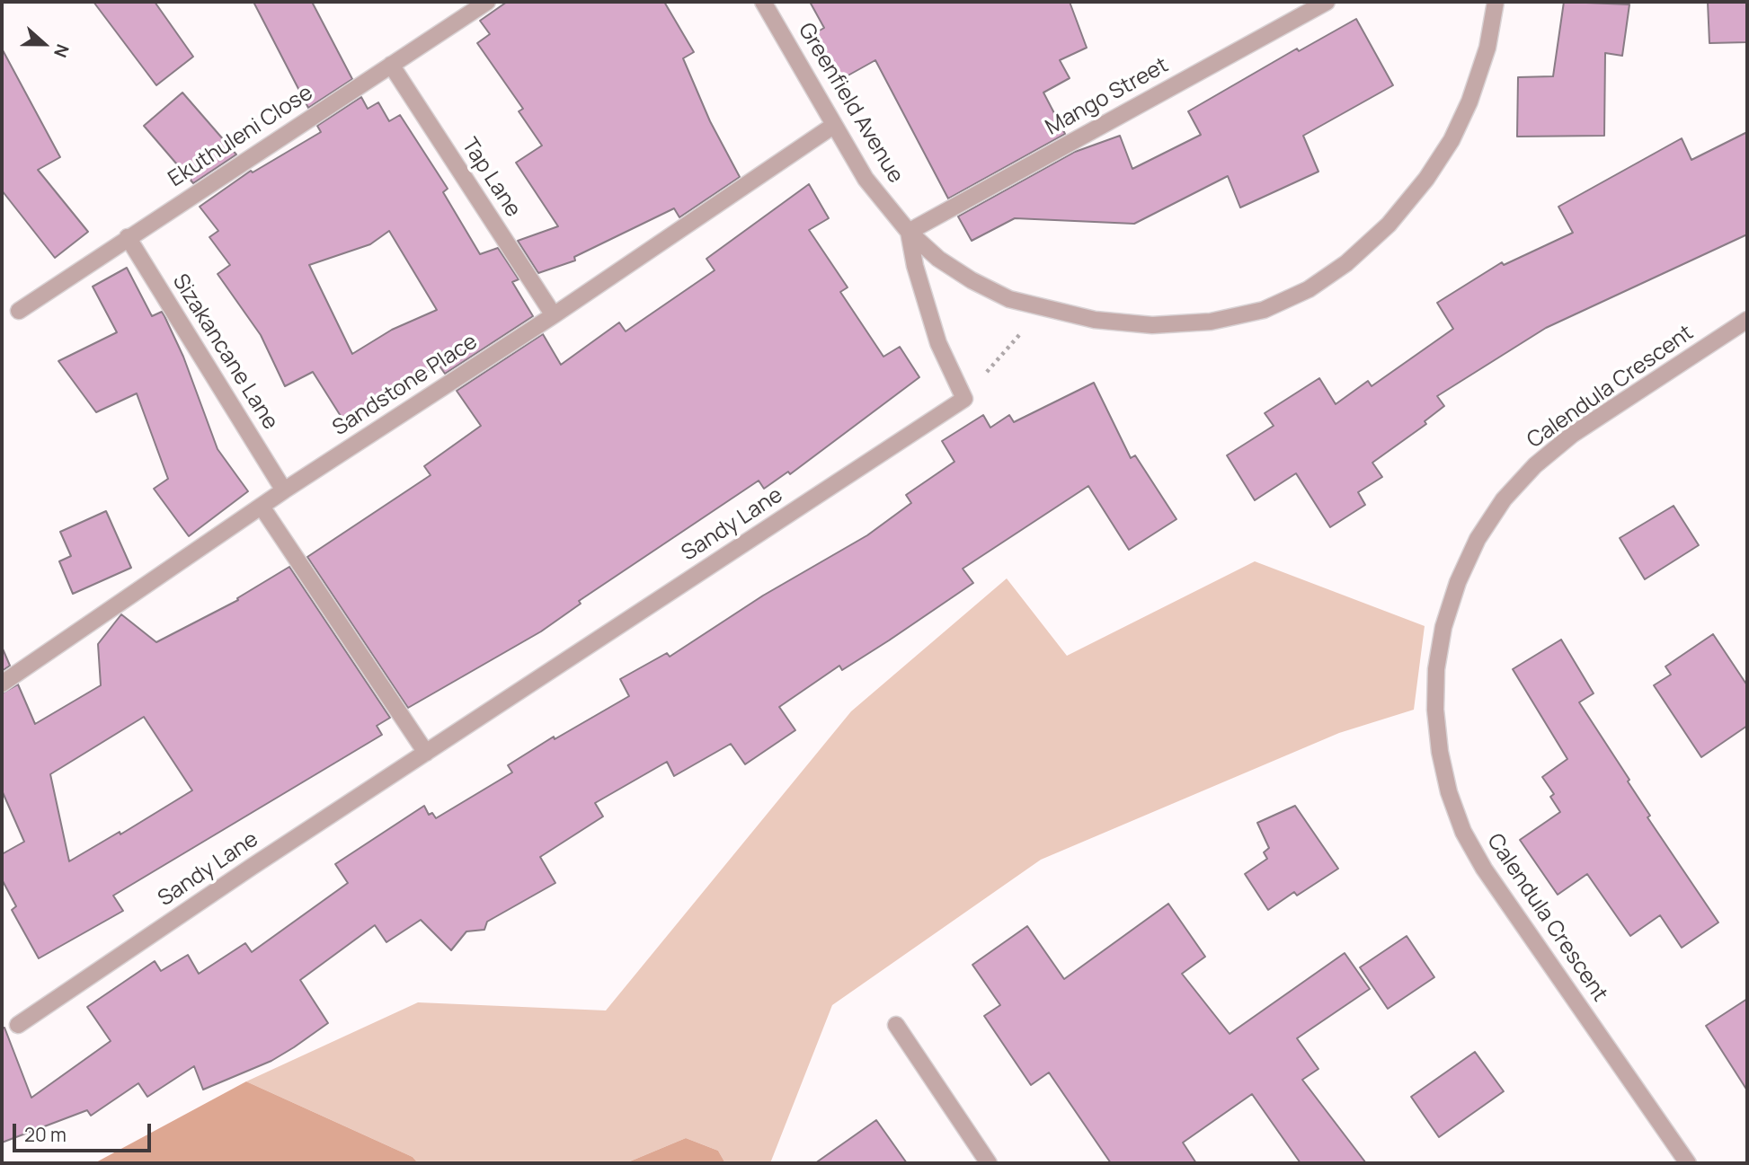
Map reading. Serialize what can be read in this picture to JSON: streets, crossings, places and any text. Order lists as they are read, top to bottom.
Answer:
{
  "streets": {
    "street": [
      "Mango Street",
      "Greenfield Avenue",
      "Ekuthuleni Close",
      "Tap Lane",
      "Sizakancane Lane",
      "Sandstone Place",
      "Calendula Crescent",
      "Sandy Lane"
    ]
  },
  "crossings": [
    ["Mango Street", "Greenfield Avenue"],
    ["Greenfield Avenue", "Sandstone Place"],
    ["Ekuthuleni Close", "Tap Lane"],
    ["Ekuthuleni Close", "Sizakancane Lane"],
    ["Tap Lane", "Sandstone Place"],
    ["Sizakancane Lane", "Sandstone Place"]
  ],
  "scale_bar": "20 m",
  "north": "right"
}
